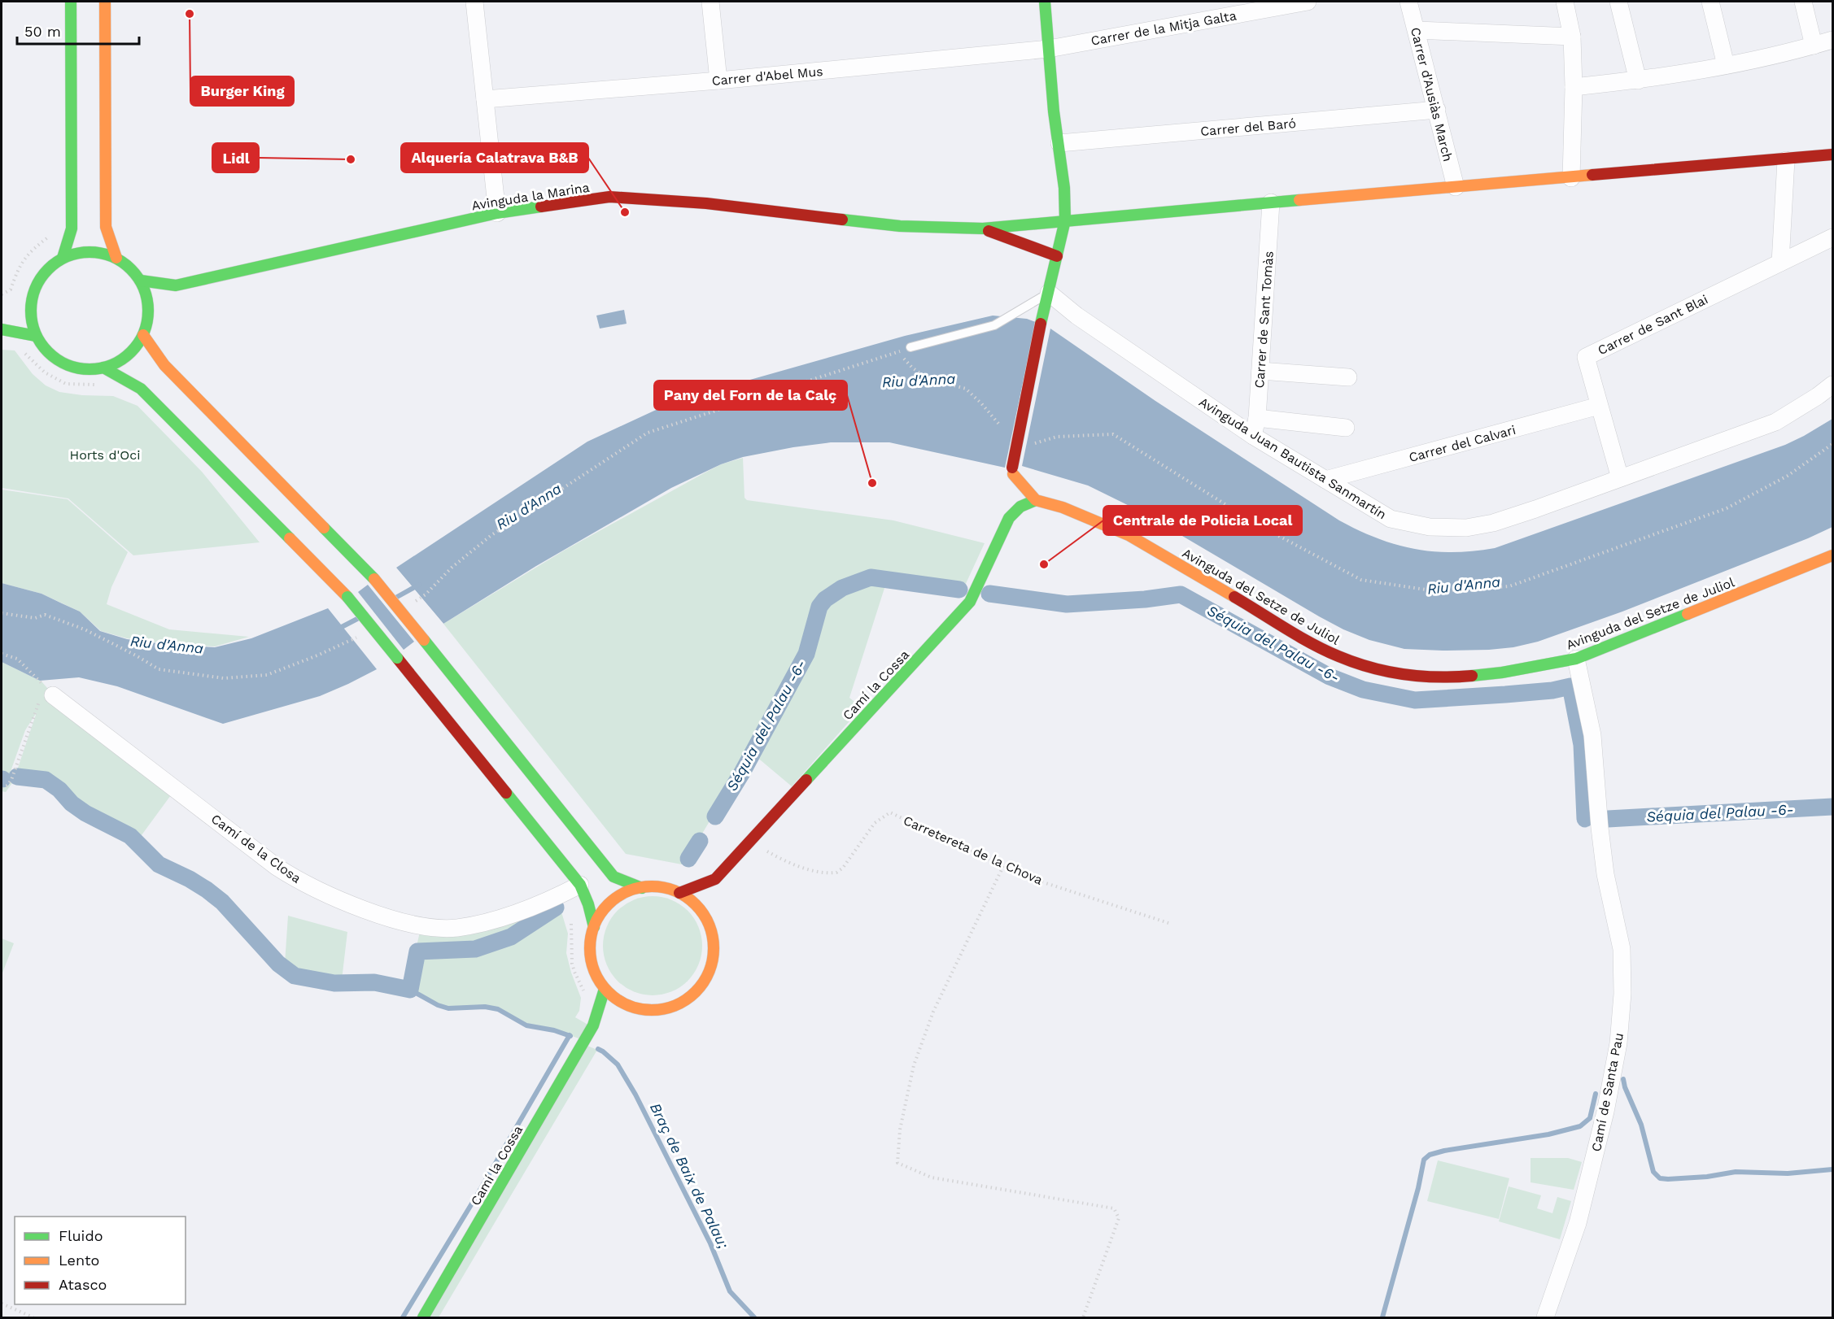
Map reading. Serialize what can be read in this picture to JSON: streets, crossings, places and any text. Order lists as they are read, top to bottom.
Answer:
{
  "streets": {
    "main road": ["Avinguda la Marina", "Avinguda del Setze de Juliol", "Camí la Cossa"],
    "street": [
      "Carrer de la Mitja Galta",
      "Carrer d'Abel Mus",
      "Carrer d'Ausiàs March",
      "Carrer del Baró",
      "Carrer de Sant Tomàs",
      "Carrer de Sant Blai",
      "Carrer del Calvari",
      "Avinguda Juan Bautista Sanmartín",
      "Camí de la Closa",
      "Camí de Santa Pau"
    ],
    "path": ["Carretereta de la Chova"]
  },
  "crossings": [
    ["Carrer de la Mitja Galta", "Carrer d'Abel Mus"],
    ["Carrer d'Ausiàs March", "Carrer del Baró"],
    ["Carrer de Sant Tomàs", "Avinguda Juan Bautista Sanmartín"],
    ["Carrer de Sant Blai", "Carrer del Calvari"],
    ["Carrer de Sant Blai", "Avinguda Juan Bautista Sanmartín"],
    ["Carrer del Calvari", "Avinguda Juan Bautista Sanmartín"],
    ["Avinguda del Setze de Juliol", "Camí la Cossa"],
    ["Avinguda del Setze de Juliol", "Camí de Santa Pau"],
    ["Camí la Cossa", "Carretereta de la Chova"]
  ],
  "water": ["Riu d'Anna", "Séquia del Palau -6-", "Braç de Baix de Palau;"],
  "parks": ["Horts d'Oci"],
  "places": [
    "Burger King",
    "Lidl",
    "Alquería Calatrava B&B",
    "Pany del Forn de la Calç",
    "Centrale de Policia Local"
  ],
  "legend": ["Fluido", "Lento", "Atasco"],
  "scale_bar": "50 m"
}
